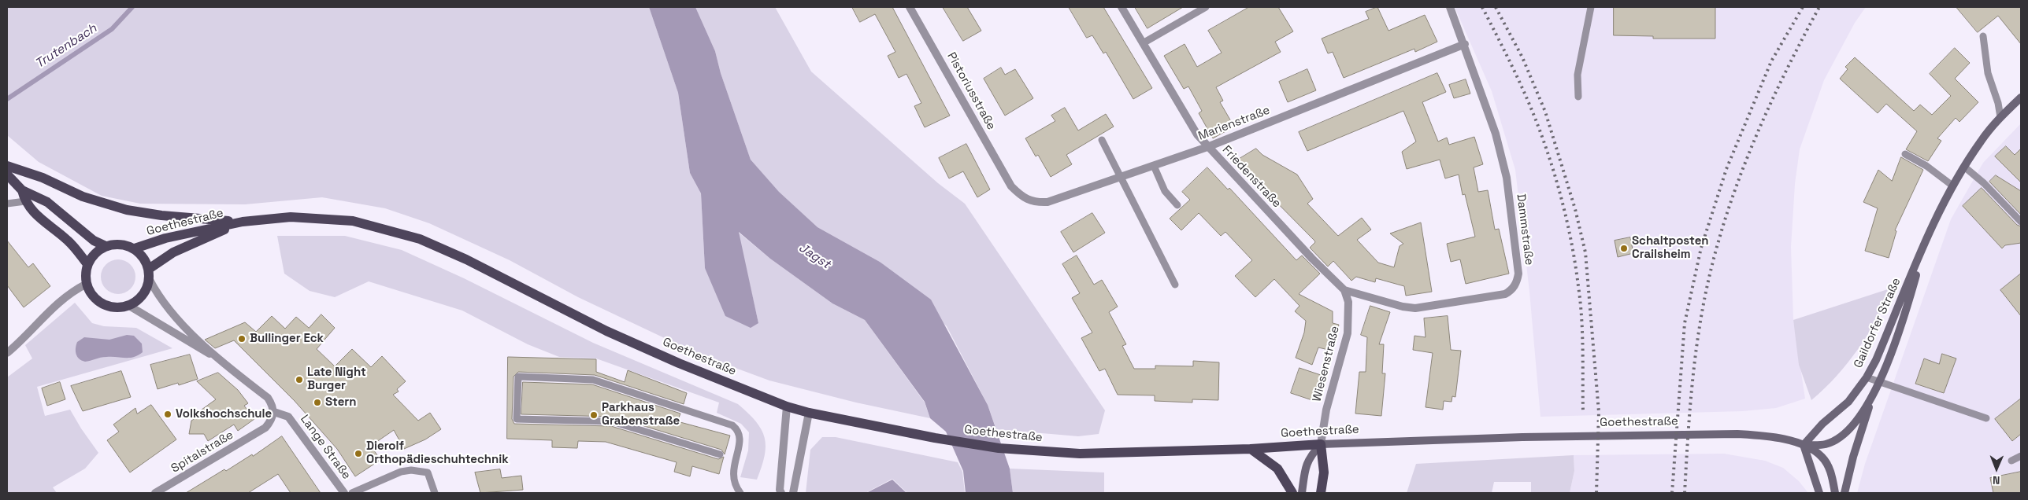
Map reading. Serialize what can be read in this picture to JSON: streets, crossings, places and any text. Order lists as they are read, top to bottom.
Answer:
{
  "streets": {
    "main road": ["Goethestraße", "Gaildorfer Straße"],
    "street": [
      "Pistoriusstraße",
      "Marienstraße",
      "Friedenstraße",
      "Dammstraße",
      "Wiesenstraße",
      "Lange Straße",
      "Spitalstraße"
    ]
  },
  "crossings": [
    ["Pistoriusstraße", "Marienstraße"],
    ["Marienstraße", "Friedenstraße"],
    ["Marienstraße", "Dammstraße"],
    ["Friedenstraße", "Dammstraße"],
    ["Friedenstraße", "Wiesenstraße"],
    ["Goethestraße", "Gaildorfer Straße"],
    ["Goethestraße", "Wiesenstraße"],
    ["Dammstraße", "Wiesenstraße"],
    ["Lange Straße", "Spitalstraße"]
  ],
  "water": ["Trutenbach", "Jagst"],
  "places": [
    "Schaltposten Crailsheim",
    "Bullinger Eck",
    "Late Night Burger",
    "Stern",
    "Volkshochschule",
    "Parkhaus Grabenstraße",
    "Dierolf Orthopädieschuhtechnik"
  ],
  "north": "bottom"
}
